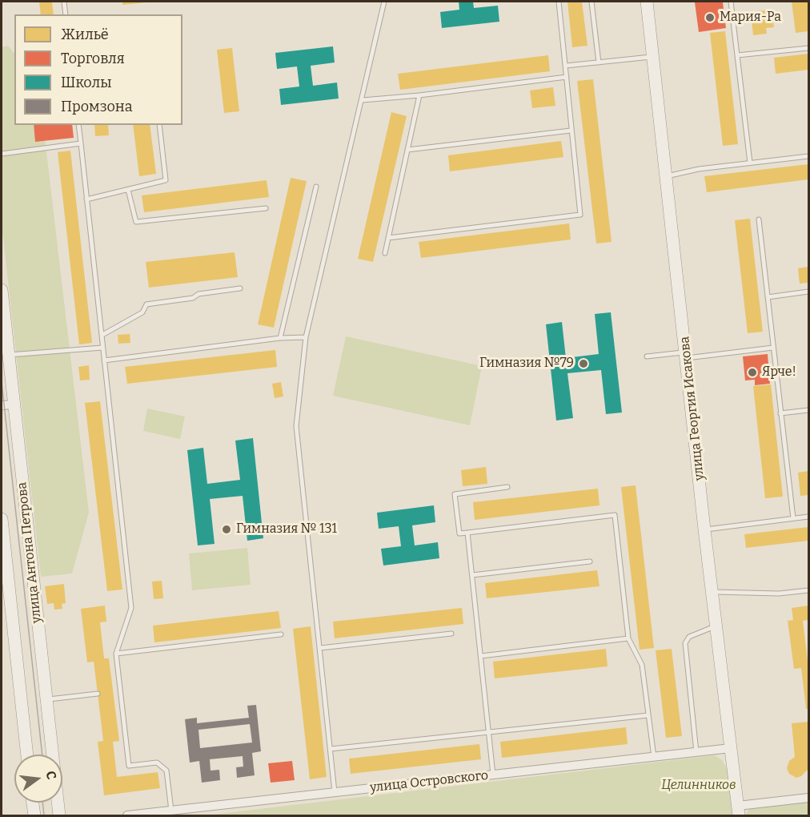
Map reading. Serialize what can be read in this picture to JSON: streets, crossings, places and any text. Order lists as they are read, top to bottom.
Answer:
{
  "streets": {
    "street": ["улица Георгия Исакова", "улица Антона Петрова", "улица Островского"]
  },
  "crossings": [
    ["улица Георгия Исакова", "улица Островского"]
  ],
  "parks": ["Целинников"],
  "places": [
    "Мария-Ра",
    "Гимназия №79",
    "Ярче!",
    "Гимназия № 131"
  ],
  "legend": [
    "Жильё",
    "Торговля",
    "Школы",
    "Промзона"
  ],
  "north": "right"
}
